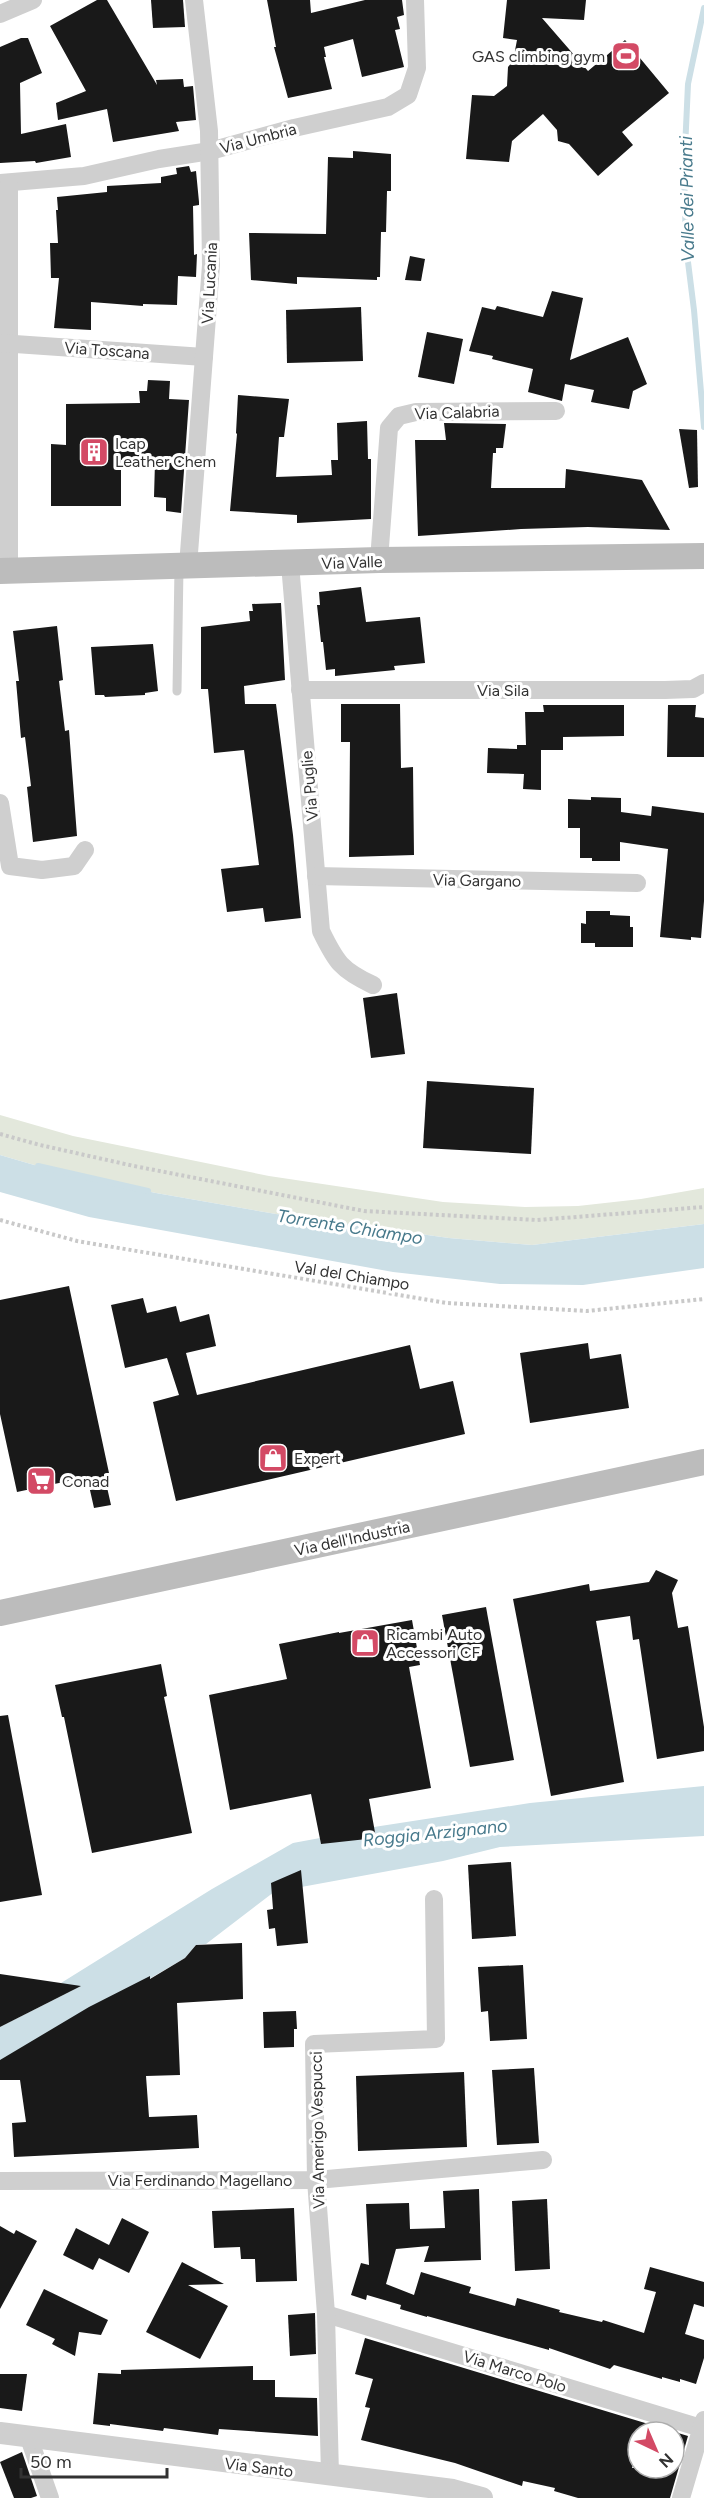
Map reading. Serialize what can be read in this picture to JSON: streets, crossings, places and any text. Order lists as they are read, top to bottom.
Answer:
{
  "streets": {
    "main road": ["Via Valle", "Via dell'Industria"],
    "street": [
      "Via Umbria",
      "Via Lucania",
      "Via Toscana",
      "Via Calabria",
      "Via Sila",
      "Via Puglie",
      "Via Gargano",
      "Via Amerigo Vespucci",
      "Via Ferdinando Magellano",
      "Via Marco Polo",
      "Via Santo"
    ],
    "path": ["Val del Chiampo"]
  },
  "crossings": [
    ["Via Umbria", "Via Lucania"],
    ["Via Lucania", "Via Toscana"],
    ["Via Lucania", "Via Valle"],
    ["Via Calabria", "Via Valle"],
    ["Via Valle", "Via Puglie"],
    ["Via Sila", "Via Puglie"],
    ["Via Puglie", "Via Gargano"],
    ["Via Amerigo Vespucci", "Via Ferdinando Magellano"],
    ["Via Amerigo Vespucci", "Via Marco Polo"],
    ["Via Amerigo Vespucci", "Via Santo"]
  ],
  "water": ["Valle dei Prianti", "Torrente Chiampo", "Roggia Arzignano"],
  "places": {
    "sports": ["GAS climbing gym"],
    "building": ["Icap Leather Chem"],
    "shop": ["Expert", "Ricambi Auto Accessori CF"],
    "supermarket": ["Conad"]
  },
  "scale_bar": "50 m",
  "north": "bottom right"
}
